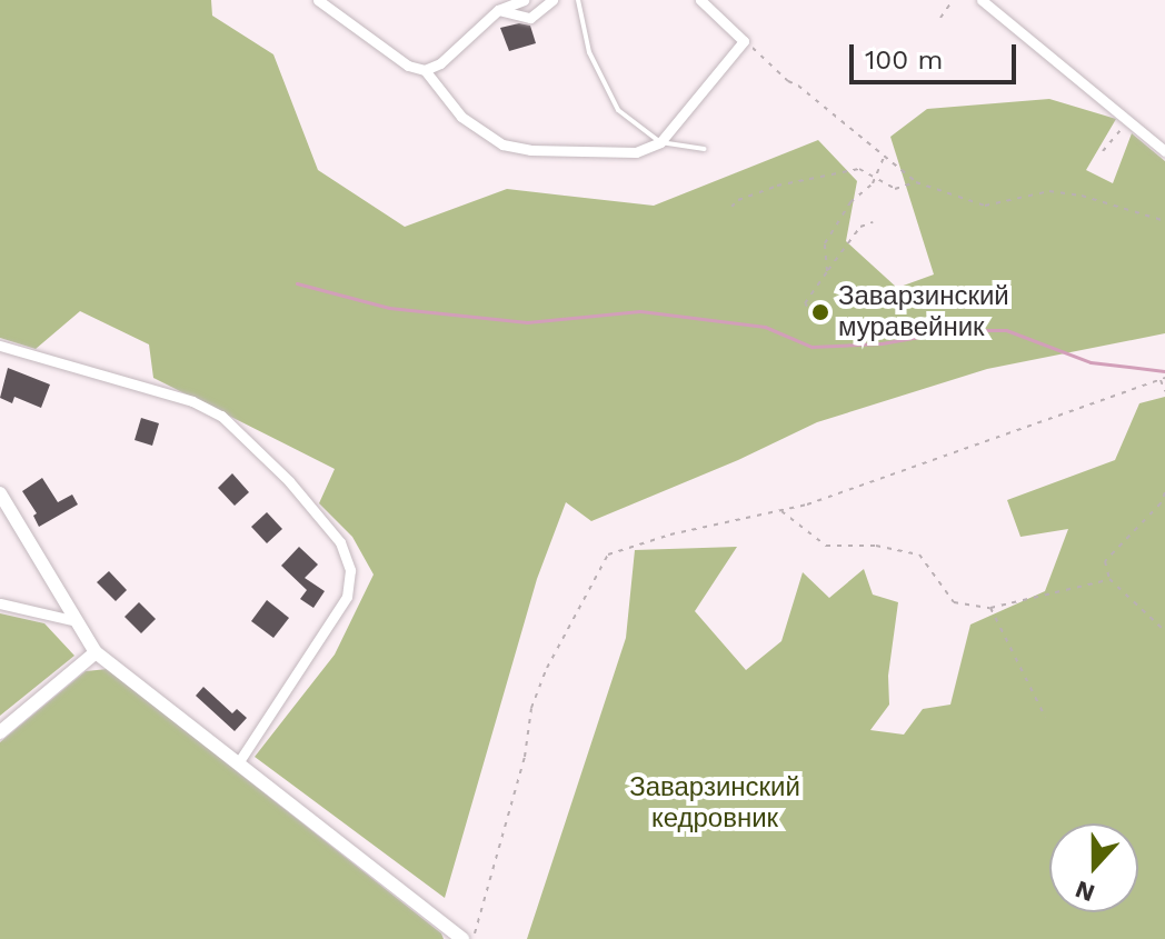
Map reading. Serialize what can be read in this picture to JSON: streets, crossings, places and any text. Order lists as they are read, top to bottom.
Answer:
{
  "parks": ["Заварзинский кедровник"],
  "places": ["Заварзинский муравейник"],
  "scale_bar": "100 m",
  "north": "bottom"
}
